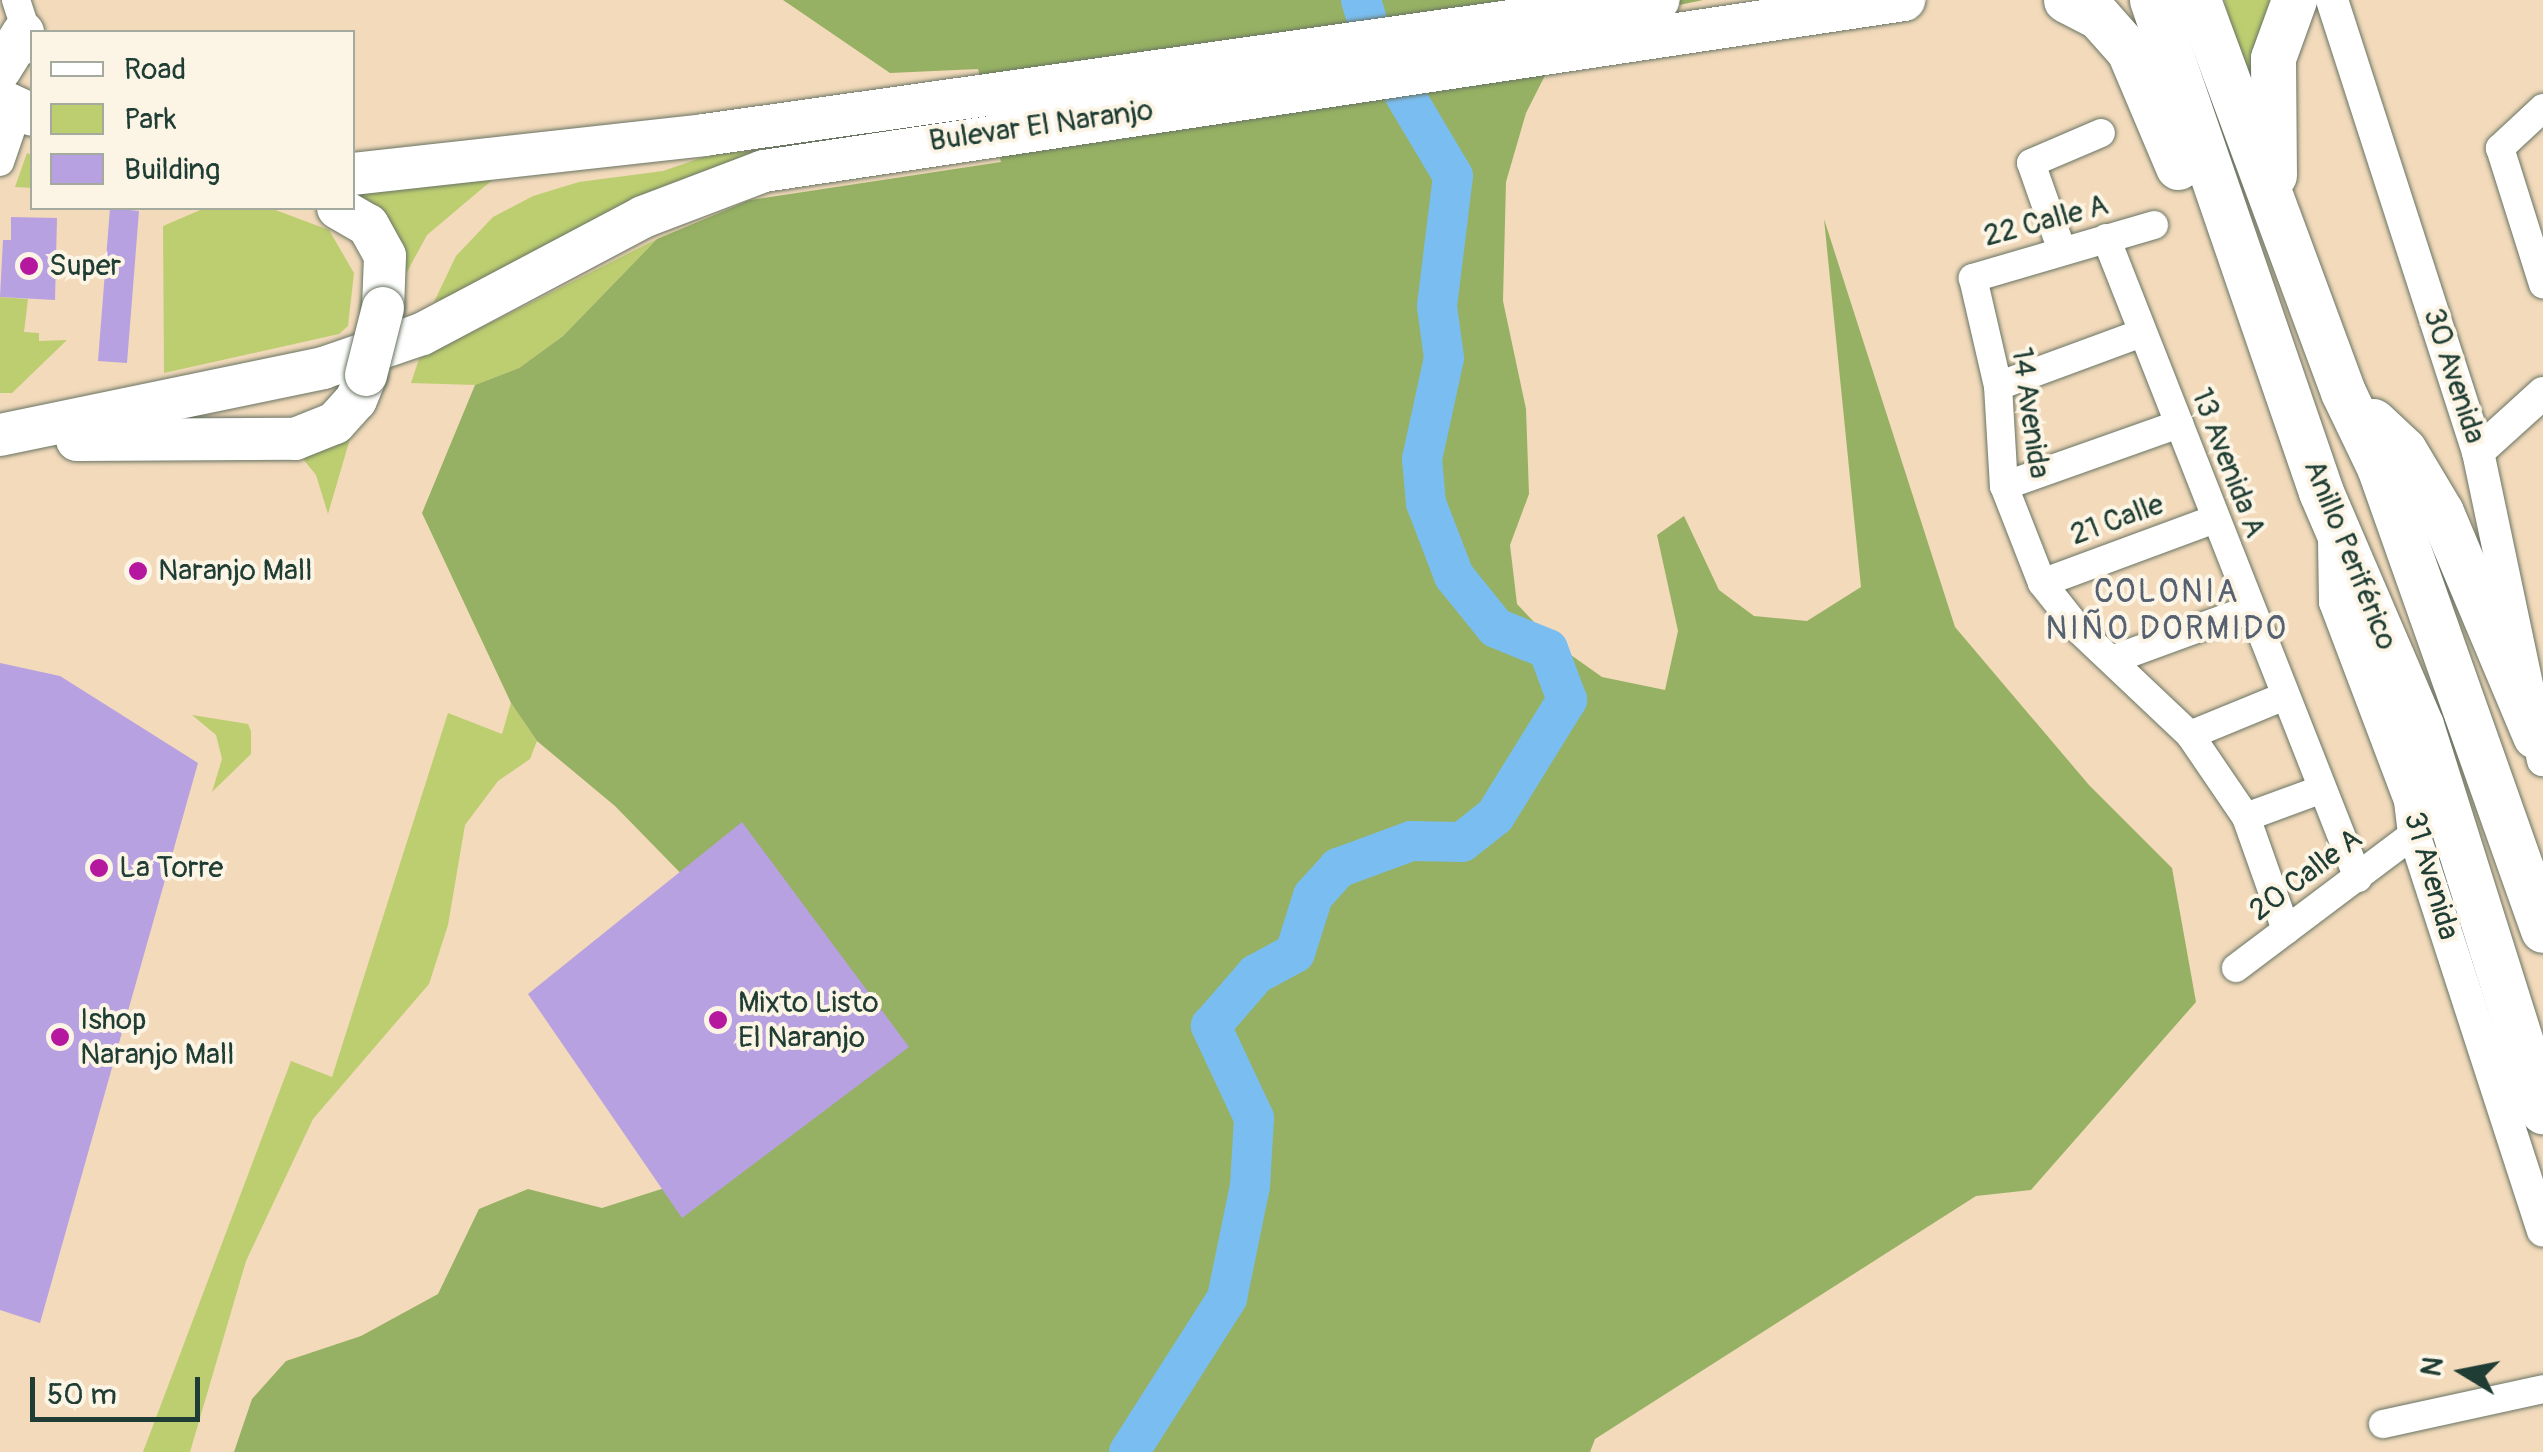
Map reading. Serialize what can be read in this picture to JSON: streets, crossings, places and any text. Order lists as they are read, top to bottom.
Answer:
{
  "streets": {
    "highway": ["Anillo Periférico"],
    "main road": ["Bulevar El Naranjo"],
    "street": [
      "22 Calle A",
      "30 Avenida",
      "14 Avenida",
      "13 Avenida A",
      "21 Calle",
      "20 Calle A",
      "31 Avenida"
    ]
  },
  "crossings": [
    ["22 Calle A", "14 Avenida"],
    ["22 Calle A", "13 Avenida A"],
    ["14 Avenida", "21 Calle"],
    ["14 Avenida", "20 Calle A"],
    ["13 Avenida A", "21 Calle"],
    ["13 Avenida A", "20 Calle A"],
    ["Anillo Periférico", "31 Avenida"],
    ["20 Calle A", "31 Avenida"]
  ],
  "districts": ["COLONIA NIÑO DORMIDO"],
  "places": [
    "Super",
    "Naranjo Mall",
    "La Torre",
    "Mixto Listo El Naranjo",
    "Ishop Naranjo Mall"
  ],
  "legend": ["Road", "Park", "Building"],
  "scale_bar": "50 m",
  "north": "left"
}
